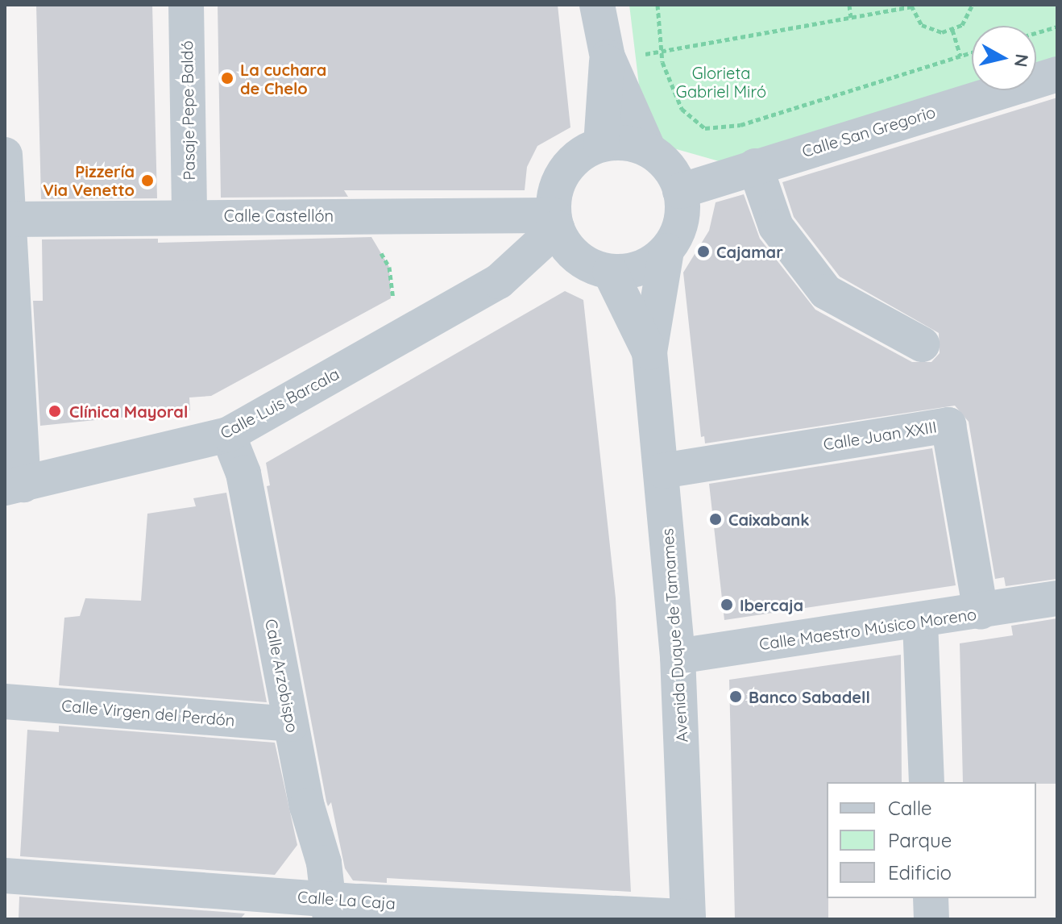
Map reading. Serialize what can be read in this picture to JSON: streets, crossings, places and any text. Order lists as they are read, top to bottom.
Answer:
{
  "streets": {
    "street": [
      "Pasaje Pepe Baldó",
      "Calle San Gregorio",
      "Calle Castellón",
      "Calle Luis Barcala",
      "Calle Juan XXIII",
      "Calle Maestro Músico Moreno",
      "Avenida Duque de Tamames",
      "Calle Arzobispo",
      "Calle Virgen del Perdón",
      "Calle La Caja"
    ]
  },
  "crossings": [
    ["Pasaje Pepe Baldó", "Calle Castellón"],
    ["Calle San Gregorio", "Calle Castellón"],
    ["Calle San Gregorio", "Calle Luis Barcala"],
    ["Calle San Gregorio", "Avenida Duque de Tamames"],
    ["Calle Castellón", "Calle Luis Barcala"],
    ["Calle Castellón", "Avenida Duque de Tamames"],
    ["Calle Luis Barcala", "Avenida Duque de Tamames"],
    ["Calle Luis Barcala", "Calle Arzobispo"],
    ["Calle Juan XXIII", "Calle Maestro Músico Moreno"],
    ["Calle Juan XXIII", "Avenida Duque de Tamames"],
    ["Calle Maestro Músico Moreno", "Avenida Duque de Tamames"],
    ["Avenida Duque de Tamames", "Calle La Caja"],
    ["Calle Arzobispo", "Calle Virgen del Perdón"],
    ["Calle Arzobispo", "Calle La Caja"]
  ],
  "parks": ["Glorieta Gabriel Miró"],
  "places": [
    "La cuchara de Chelo",
    "Pizzería Via Venetto",
    "Cajamar",
    "Clínica Mayoral",
    "Caixabank",
    "Ibercaja",
    "Banco Sabadell"
  ],
  "legend": ["Calle", "Parque", "Edificio"],
  "north": "right"
}
